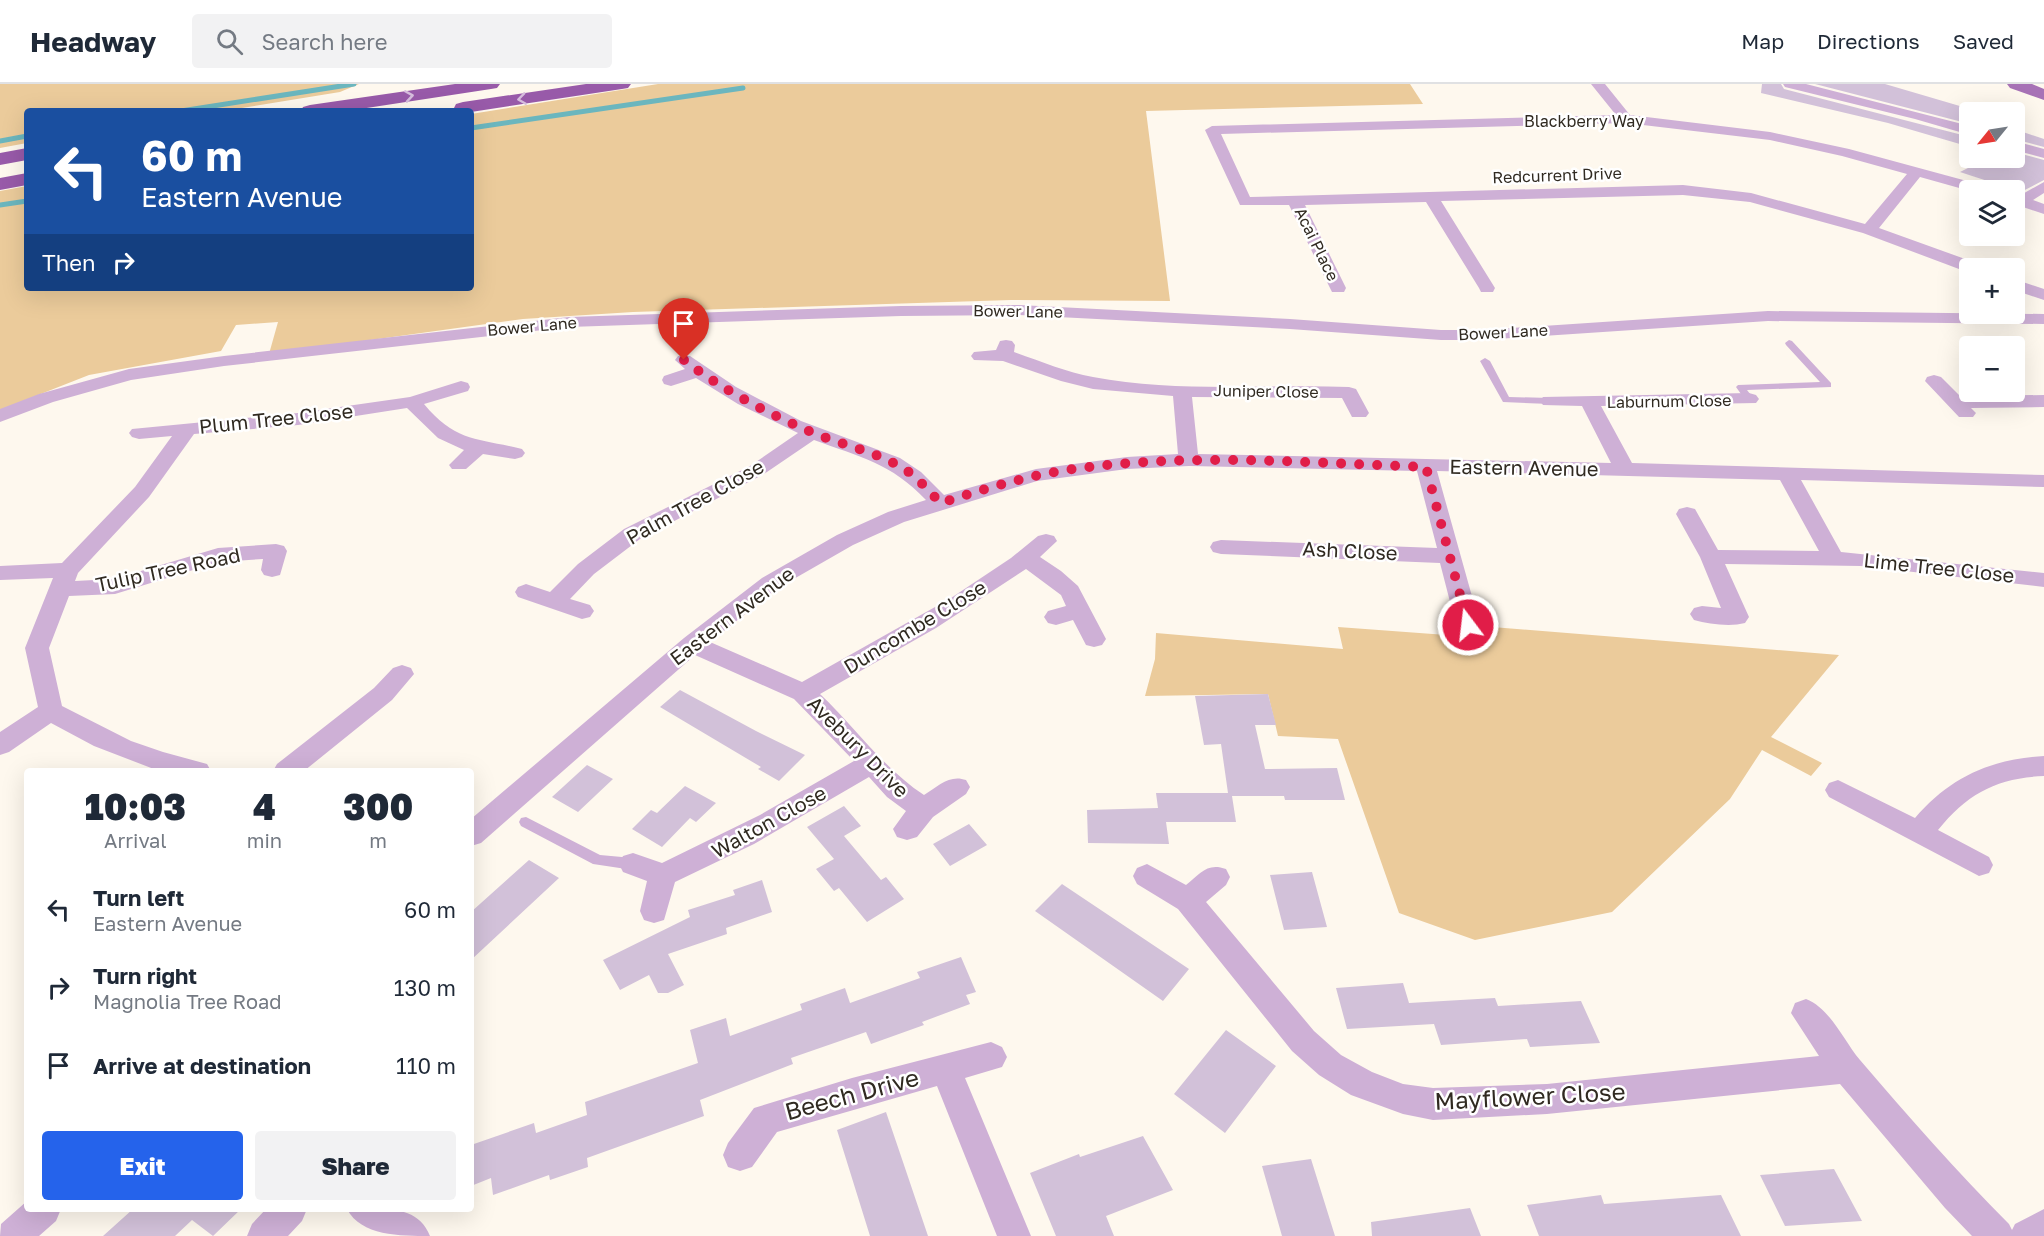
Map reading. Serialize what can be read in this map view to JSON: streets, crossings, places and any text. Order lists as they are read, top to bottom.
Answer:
{
  "streets": {
    "street": [
      "Blackberry Way",
      "Redcurrent Drive",
      "Acai Place",
      "Bower Lane",
      "Juniper Close",
      "Laburnum Close",
      "Plum Tree Close",
      "Eastern Avenue",
      "Palm Tree Close",
      "Ash Close",
      "Lime Tree Close",
      "Tulip Tree Road",
      "Duncombe Close",
      "Avebury Drive",
      "Walton Close",
      "Beech Drive",
      "Mayflower Close"
    ]
  },
  "crossings": [
    ["Blackberry Way", "Redcurrent Drive"],
    ["Redcurrent Drive", "Acai Place"],
    ["Laburnum Close", "Eastern Avenue"],
    ["Plum Tree Close", "Tulip Tree Road"],
    ["Eastern Avenue", "Avebury Drive"],
    ["Duncombe Close", "Avebury Drive"],
    ["Avebury Drive", "Walton Close"]
  ],
  "north": "bottom left",
  "page": {
    "header": "Headway",
    "search": "Search here",
    "nav": ["Map", "Directions", "Saved"],
    "map_buttons": ["+", "−"],
    "turn": ["60 m", "Eastern Avenue"],
    "then": "Then",
    "eta": [
      "10:03",
      "Arrival",
      "4",
      "min",
      "300",
      "m"
    ],
    "list": [
      {
        "name": "Turn left",
        "note": "Eastern Avenue",
        "value": "60 m"
      },
      {
        "name": "Turn right",
        "note": "Magnolia Tree Road",
        "value": "130 m"
      },
      {
        "name": "Arrive at destination",
        "value": "110 m"
      }
    ],
    "buttons": ["Exit", "Share"]
  }
}
